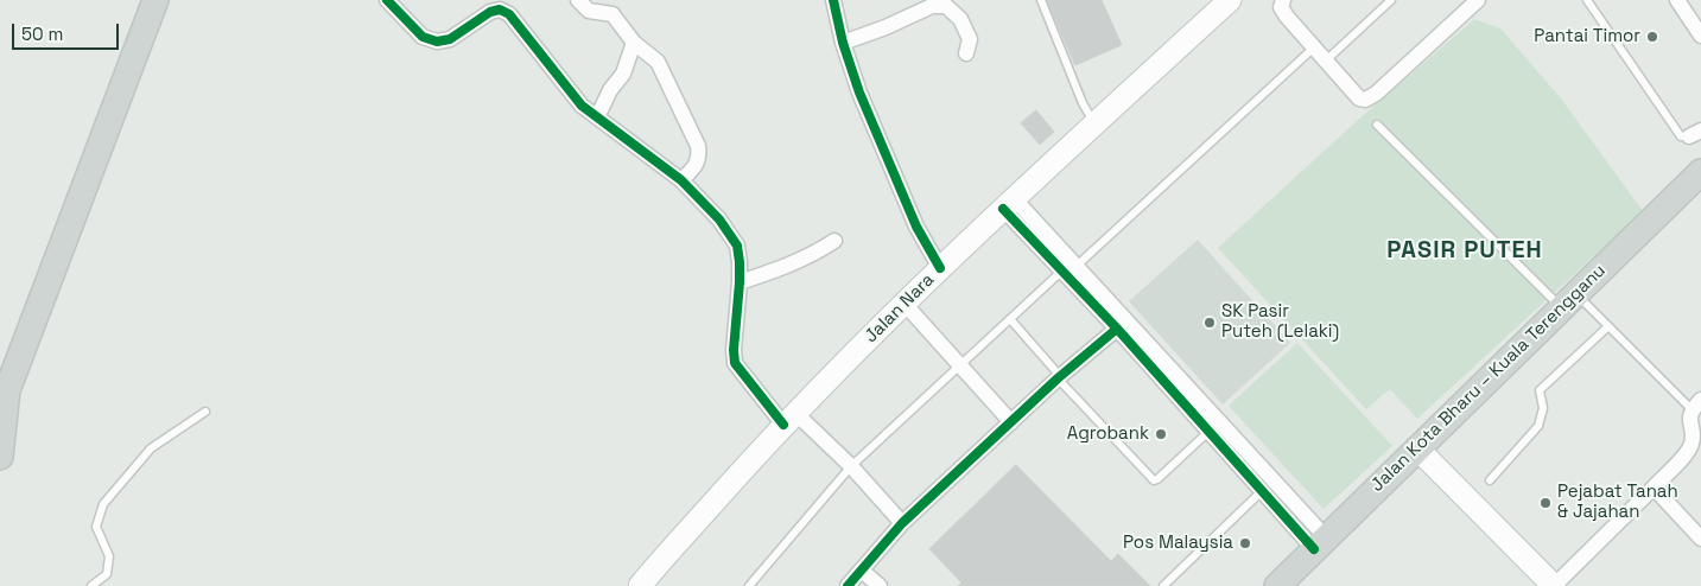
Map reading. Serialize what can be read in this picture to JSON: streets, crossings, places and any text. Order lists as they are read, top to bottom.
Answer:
{
  "streets": {
    "main road": ["Jalan Nara", "Jalan Kota Bharu – Kuala Terengganu"]
  },
  "districts": ["PASIR PUTEH"],
  "places": [
    "Pantai Timor",
    "SK Pasir Puteh (Lelaki)",
    "Agrobank",
    "Pejabat Tanah & Jajahan",
    "Pos Malaysia"
  ],
  "scale_bar": "50 m"
}
